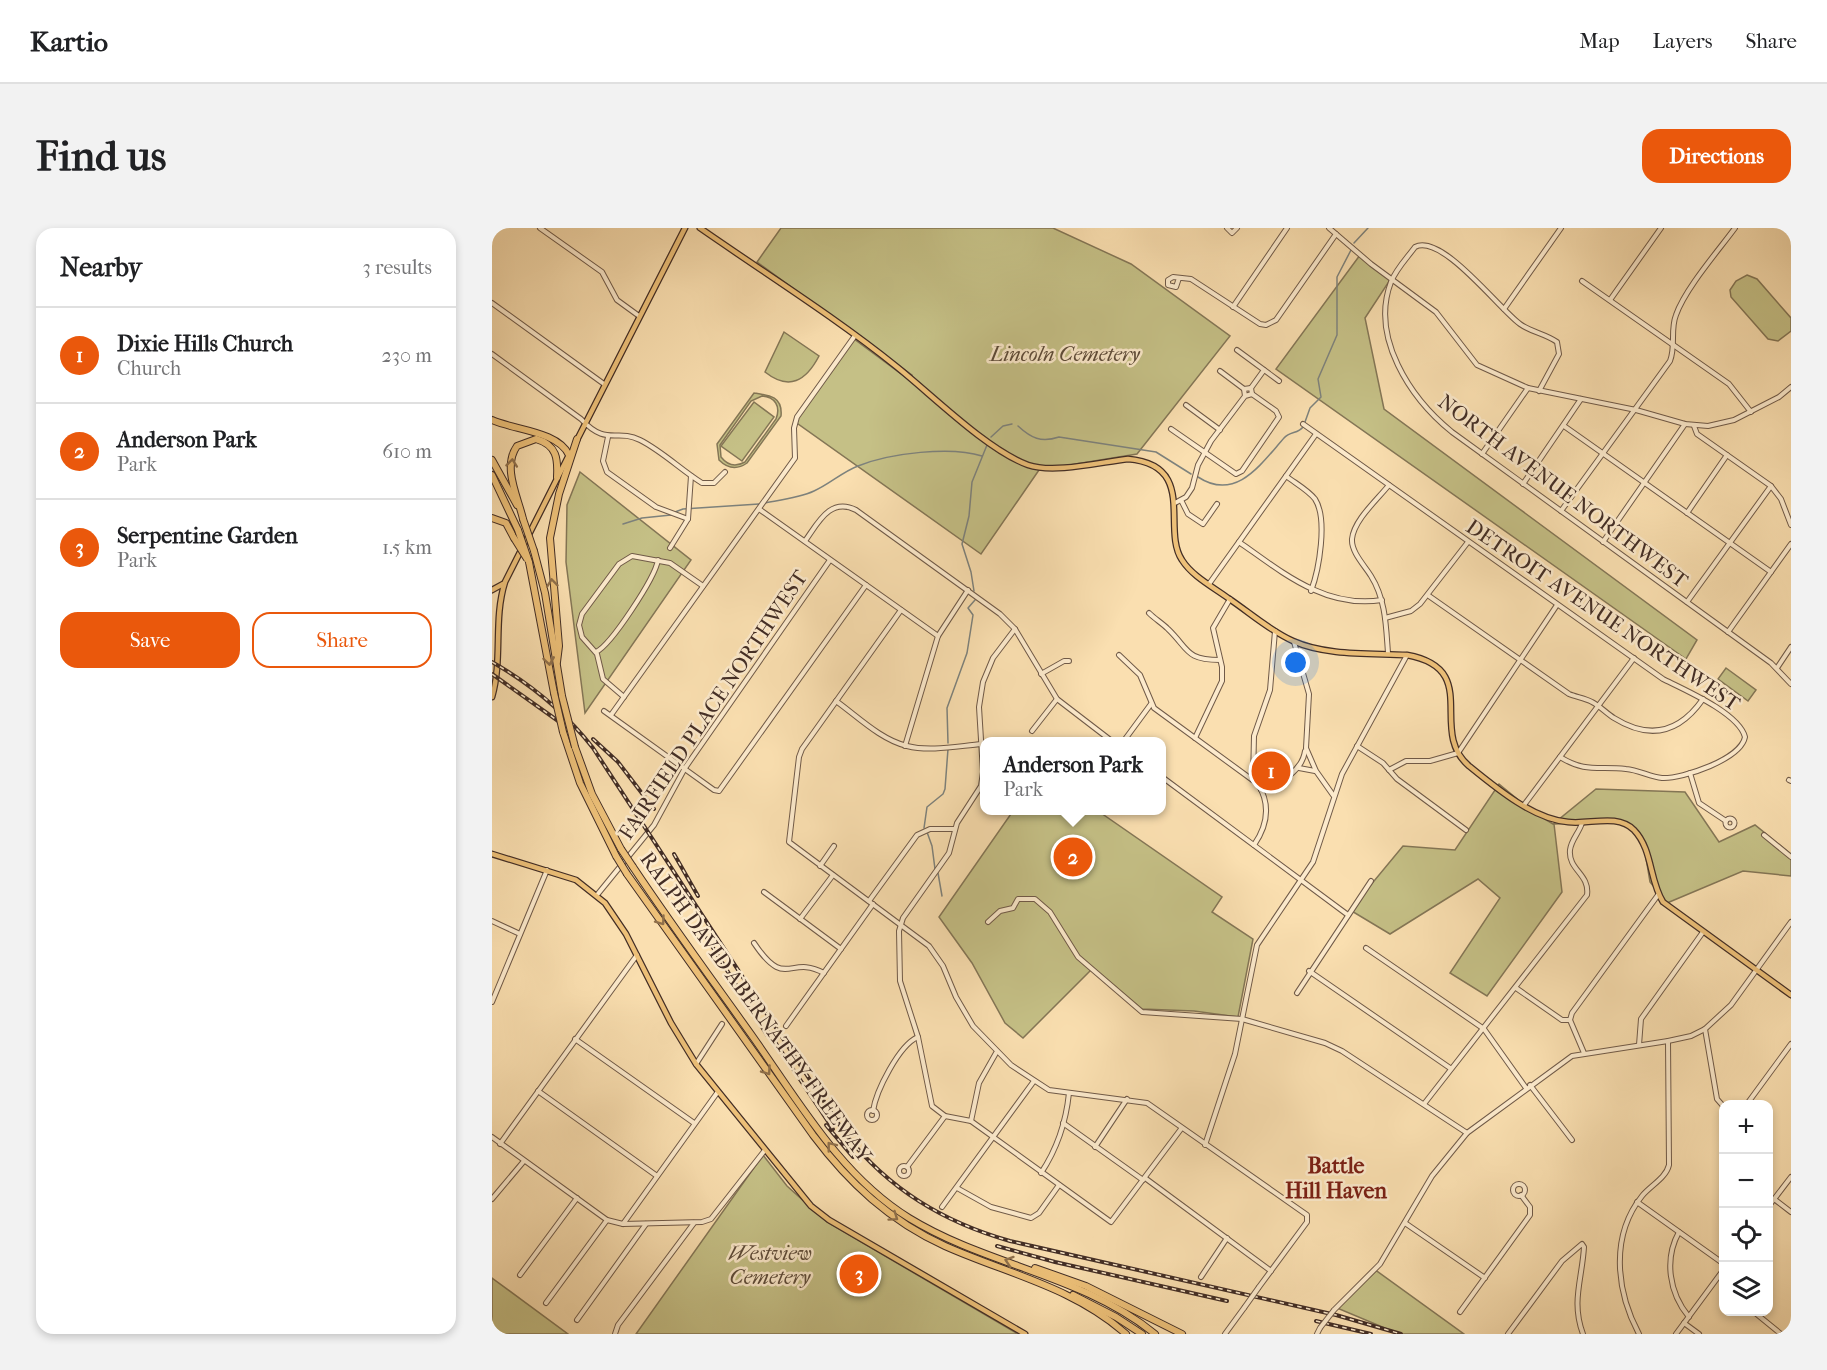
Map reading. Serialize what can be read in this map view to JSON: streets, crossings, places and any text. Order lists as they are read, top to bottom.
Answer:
{
  "streets": {
    "highway": ["RALPH DAVID ABERNATHY FREEWAY"],
    "street": ["NORTH AVENUE NORTHWEST", "DETROIT AVENUE NORTHWEST", "FAIRFIELD PLACE NORTHWEST"]
  },
  "districts": ["Battle Hill Haven"],
  "parks": ["Lincoln Cemetery", "Westview Cemetery"],
  "page": {
    "header": "Kartio",
    "nav": ["Map", "Layers", "Share"],
    "buttons": [
      "Directions",
      ["Save", "Share"]
    ],
    "title": "Find us",
    "heading": ["Nearby", "3 results"],
    "list": [
      {
        "mark": "1",
        "name": "Dixie Hills Church",
        "note": "Church",
        "value": "230 m"
      },
      {
        "mark": "2",
        "name": "Anderson Park",
        "note": "Park",
        "value": "610 m"
      },
      {
        "mark": "3",
        "name": "Serpentine Garden",
        "note": "Park",
        "value": "1.5 km"
      }
    ],
    "popup": ["Anderson Park", "Park"],
    "pins": ["1", "2", "3"],
    "map_buttons": ["+", "−"]
  }
}
